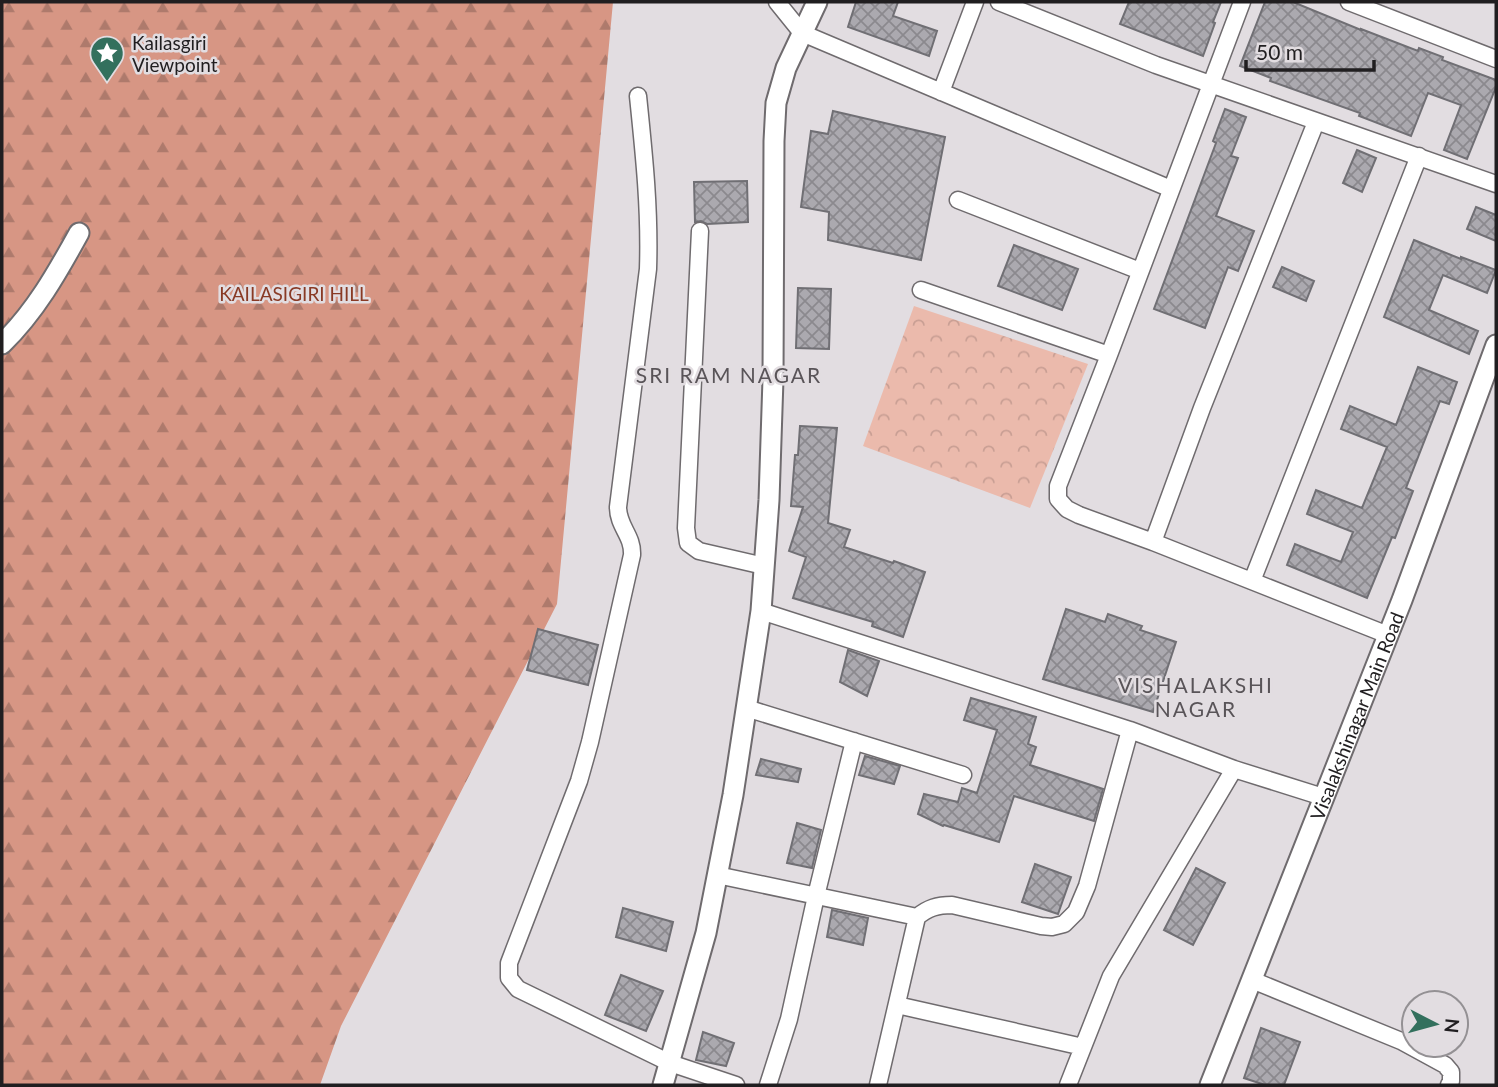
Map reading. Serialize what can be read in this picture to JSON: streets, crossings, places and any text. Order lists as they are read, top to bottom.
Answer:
{
  "streets": {
    "street": ["Visalakshinagar Main Road"]
  },
  "districts": ["SRI RAM NAGAR", "VISHALAKSHI NAGAR"],
  "parks": ["KAILASIGIRI HILL"],
  "places": {
    "place": ["Kailasgiri Viewpoint"]
  },
  "scale_bar": "50 m",
  "north": "right"
}
